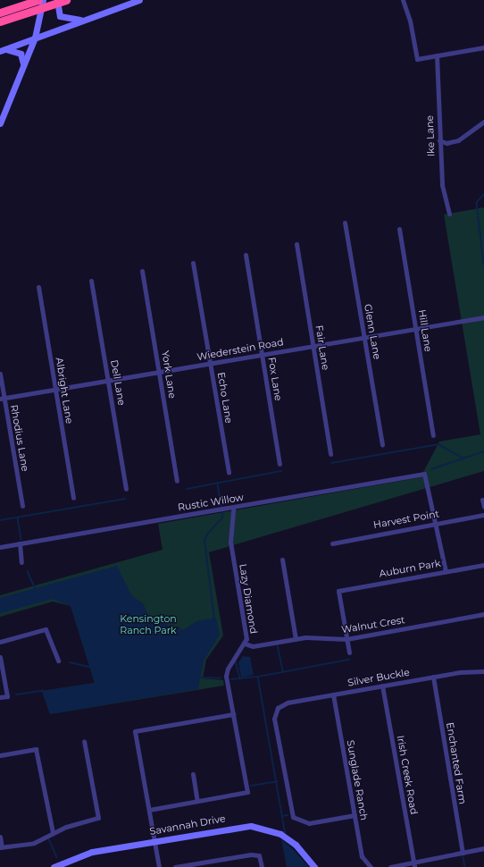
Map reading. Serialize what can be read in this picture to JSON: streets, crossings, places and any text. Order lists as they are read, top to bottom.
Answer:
{
  "streets": {
    "main road": ["Savannah Drive"],
    "street": [
      "Ike Lane",
      "Hill Lane",
      "Glenn Lane",
      "Fair Lane",
      "Wiederstein Road",
      "York Lane",
      "Fox Lane",
      "Dell Lane",
      "Albright Lane",
      "Echo Lane",
      "Rhodius Lane",
      "Rustic Willow",
      "Harvest Point",
      "Auburn Park",
      "Lazy Diamond",
      "Walnut Crest",
      "Silver Buckle",
      "Enchanted Farm",
      "Irish Creek Road",
      "Sunglade Ranch"
    ]
  },
  "crossings": [
    ["Hill Lane", "Wiederstein Road"],
    ["Glenn Lane", "Wiederstein Road"],
    ["Fair Lane", "Wiederstein Road"],
    ["Wiederstein Road", "York Lane"],
    ["Wiederstein Road", "Fox Lane"],
    ["Wiederstein Road", "Dell Lane"],
    ["Wiederstein Road", "Albright Lane"],
    ["Wiederstein Road", "Echo Lane"],
    ["Wiederstein Road", "Rhodius Lane"],
    ["Rustic Willow", "Harvest Point"],
    ["Rustic Willow", "Lazy Diamond"],
    ["Auburn Park", "Walnut Crest"],
    ["Lazy Diamond", "Walnut Crest"],
    ["Silver Buckle", "Enchanted Farm"],
    ["Silver Buckle", "Irish Creek Road"],
    ["Silver Buckle", "Sunglade Ranch"]
  ],
  "parks": ["Kensington Ranch Park"]
}
